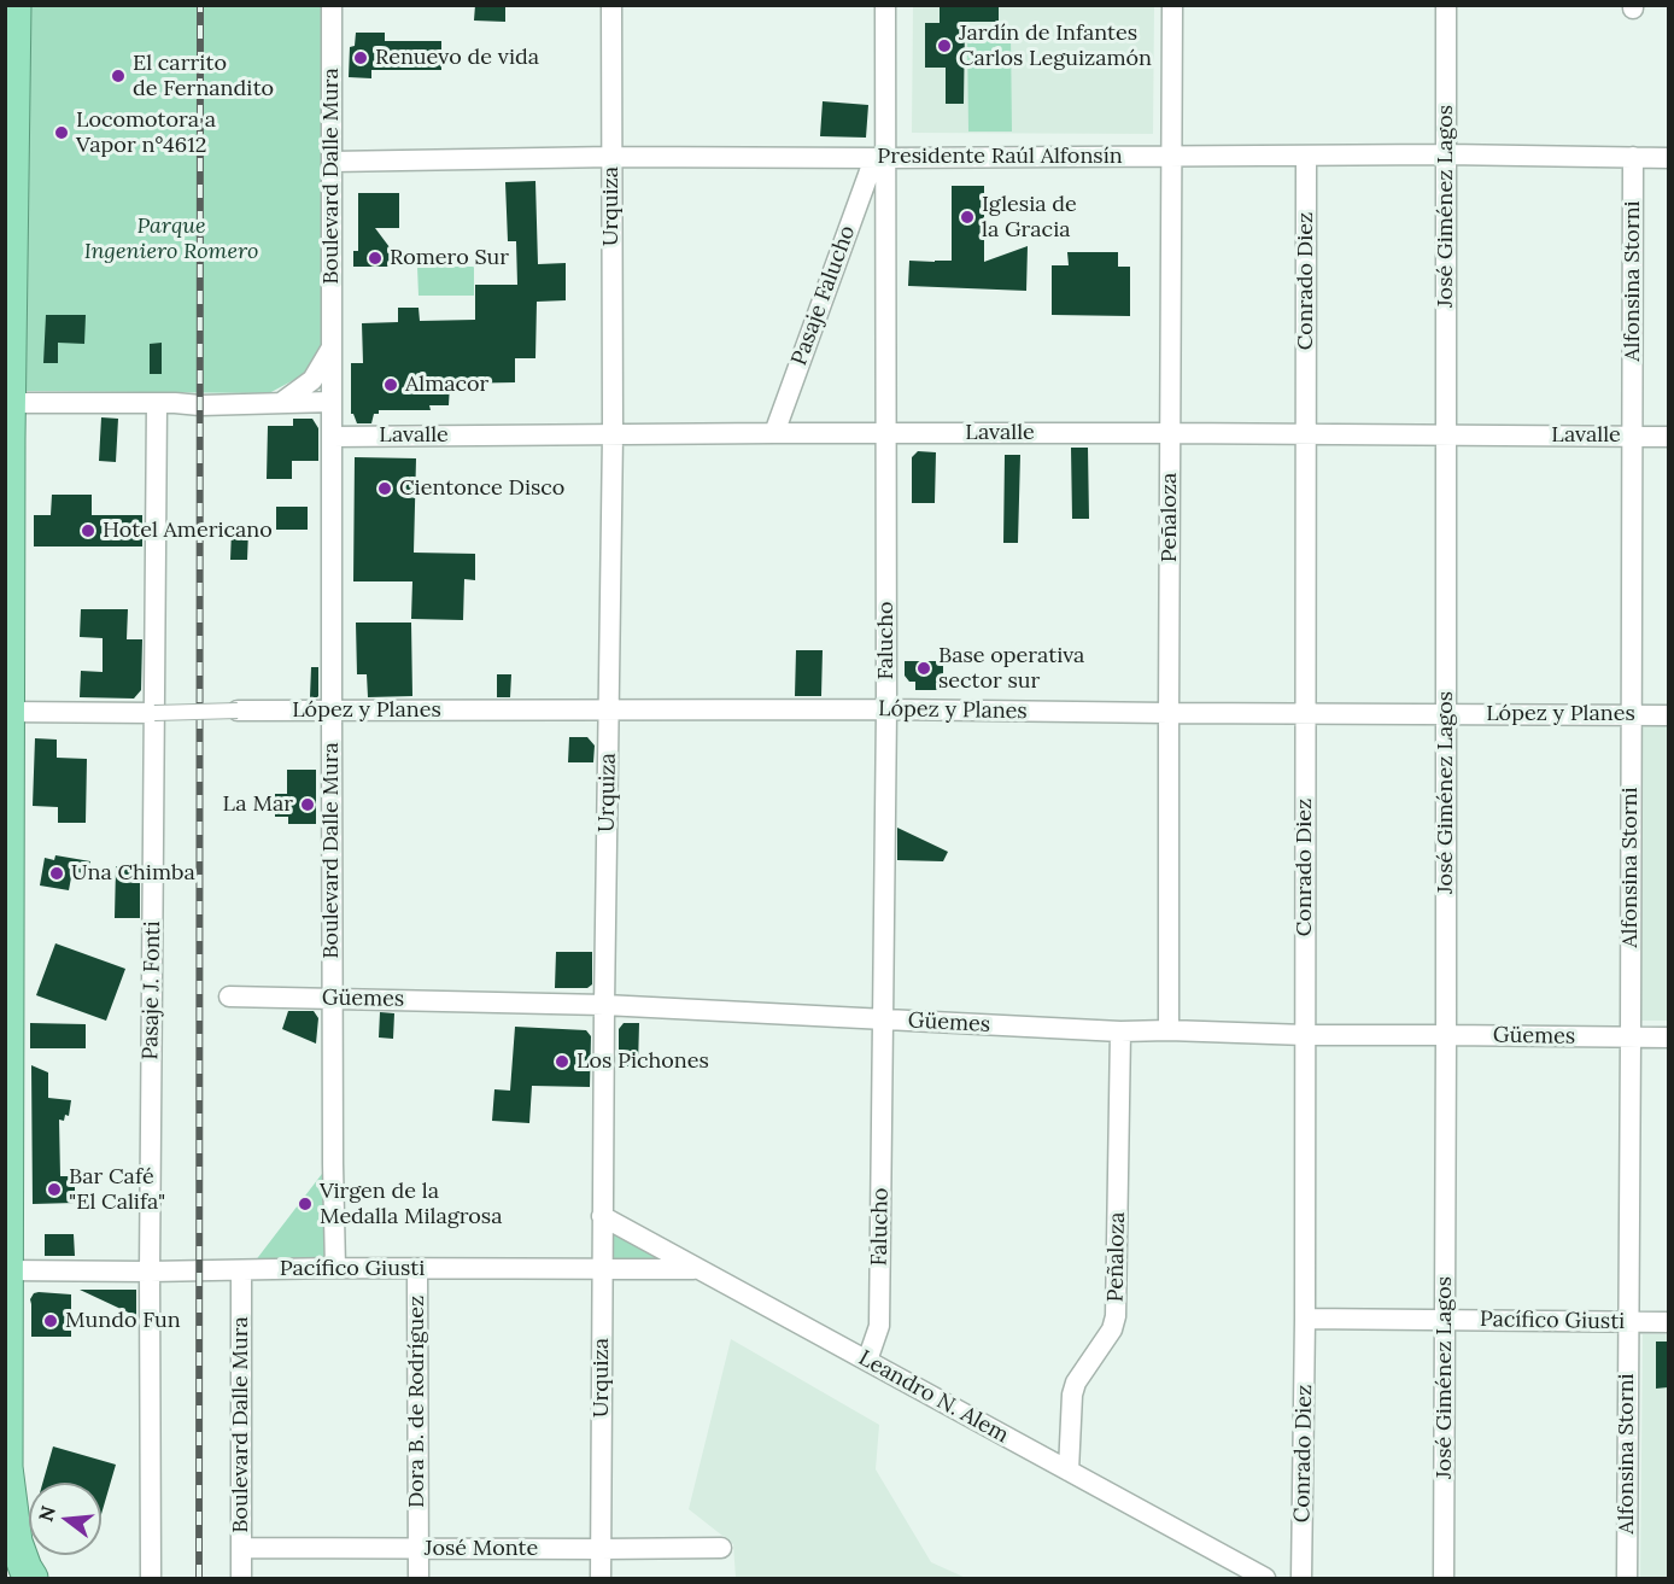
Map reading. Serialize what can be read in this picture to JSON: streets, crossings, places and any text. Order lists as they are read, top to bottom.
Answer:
{
  "streets": {
    "street": [
      "Presidente Raúl Alfonsín",
      "Boulevard Dalle Mura",
      "Urquiza",
      "José Giménez Lagos",
      "Conrado Diez",
      "Alfonsina Storni",
      "Pasaje Falucho",
      "Lavalle",
      "Peñaloza",
      "Falucho",
      "López y Planes",
      "Pasaje J. Fonti",
      "Güemes",
      "Pacífico Giusti",
      "Leandro N. Alem",
      "Dora B. de Rodríguez",
      "José Monte"
    ]
  },
  "crossings": [
    ["Presidente Raúl Alfonsín", "Boulevard Dalle Mura"],
    ["Presidente Raúl Alfonsín", "Urquiza"],
    ["Presidente Raúl Alfonsín", "José Giménez Lagos"],
    ["Presidente Raúl Alfonsín", "Conrado Diez"],
    ["Presidente Raúl Alfonsín", "Alfonsina Storni"],
    ["Presidente Raúl Alfonsín", "Pasaje Falucho"],
    ["Presidente Raúl Alfonsín", "Peñaloza"],
    ["Presidente Raúl Alfonsín", "Falucho"],
    ["Boulevard Dalle Mura", "Lavalle"],
    ["Boulevard Dalle Mura", "López y Planes"],
    ["Boulevard Dalle Mura", "Güemes"],
    ["Boulevard Dalle Mura", "Pacífico Giusti"],
    ["Boulevard Dalle Mura", "José Monte"],
    ["Urquiza", "Lavalle"],
    ["Urquiza", "López y Planes"],
    ["Urquiza", "Güemes"],
    ["Urquiza", "Pacífico Giusti"],
    ["Urquiza", "Leandro N. Alem"],
    ["Urquiza", "José Monte"],
    ["José Giménez Lagos", "Lavalle"],
    ["José Giménez Lagos", "López y Planes"],
    ["José Giménez Lagos", "Güemes"],
    ["José Giménez Lagos", "Pacífico Giusti"],
    ["Conrado Diez", "Lavalle"],
    ["Conrado Diez", "López y Planes"],
    ["Conrado Diez", "Güemes"],
    ["Conrado Diez", "Pacífico Giusti"],
    ["Alfonsina Storni", "Lavalle"],
    ["Alfonsina Storni", "López y Planes"],
    ["Alfonsina Storni", "Güemes"],
    ["Alfonsina Storni", "Pacífico Giusti"],
    ["Pasaje Falucho", "Lavalle"],
    ["Pasaje Falucho", "Falucho"],
    ["Lavalle", "Peñaloza"],
    ["Lavalle", "Falucho"],
    ["Peñaloza", "López y Planes"],
    ["Peñaloza", "Güemes"],
    ["Peñaloza", "Leandro N. Alem"],
    ["Falucho", "López y Planes"],
    ["Falucho", "Güemes"],
    ["Falucho", "Leandro N. Alem"],
    ["Pasaje J. Fonti", "Pacífico Giusti"],
    ["Pacífico Giusti", "Leandro N. Alem"],
    ["Pacífico Giusti", "Dora B. de Rodríguez"],
    ["Dora B. de Rodríguez", "José Monte"]
  ],
  "parks": ["Parque Ingeniero Romero"],
  "places": [
    "Jardín de Infantes Carlos Leguizamón",
    "Renuevo de vida",
    "El carrito de Fernandito",
    "Locomotora a Vapor n°4612",
    "Iglesia de la Gracia",
    "Romero Sur",
    "Almacor",
    "Cientonce Disco",
    "Hotel Americano",
    "Base operativa sector sur",
    "La Mar",
    "Una Chimba",
    "Los Pichones",
    "Bar Café \"El Califa\"",
    "Virgen de la Medalla Milagrosa",
    "Mundo Fun"
  ],
  "north": "left"
}
